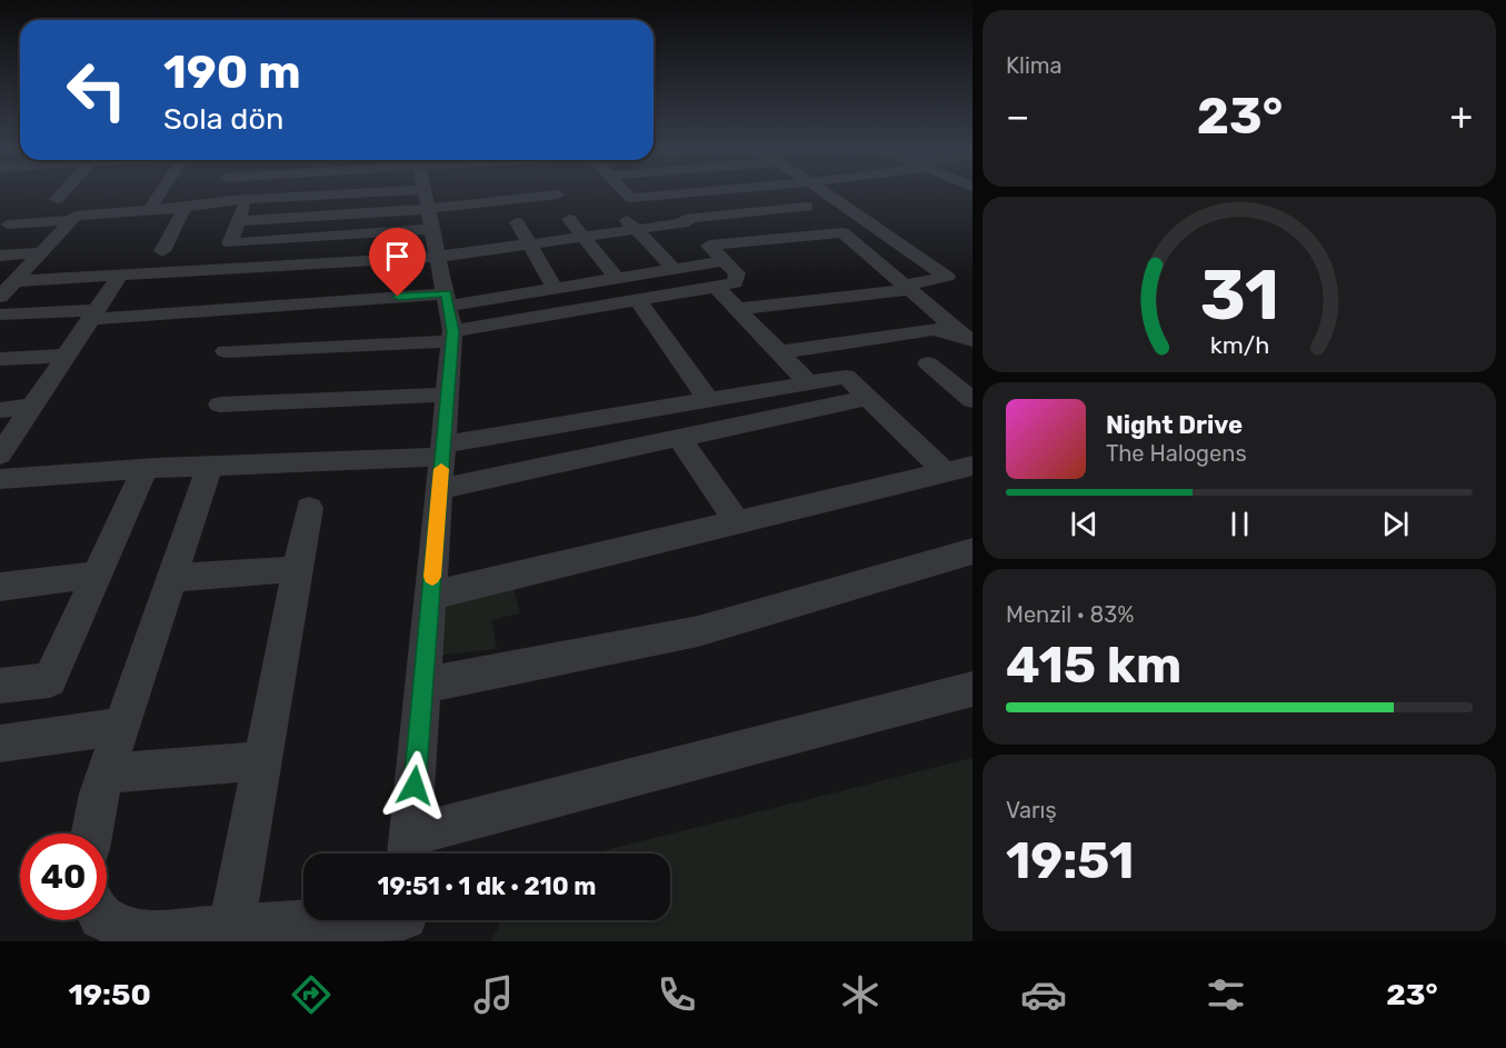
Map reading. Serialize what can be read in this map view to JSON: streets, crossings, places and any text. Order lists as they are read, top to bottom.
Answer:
{
  "page": {
    "tile": [
      "Klima",
      ["Menzil · 83%", "415 km"],
      ["Varış", "19:51"]
    ],
    "turn": ["190 m", "Sola dön"],
    "heat": ["−", "23°", "+"],
    "song": ["Night Drive", "The Halogens"],
    "limit": "40",
    "trip": "19:51 · 1 dk · 210 m",
    "tabs": ["19:50", "23°"],
    "gauge": ["31", "km/h"]
  }
}
